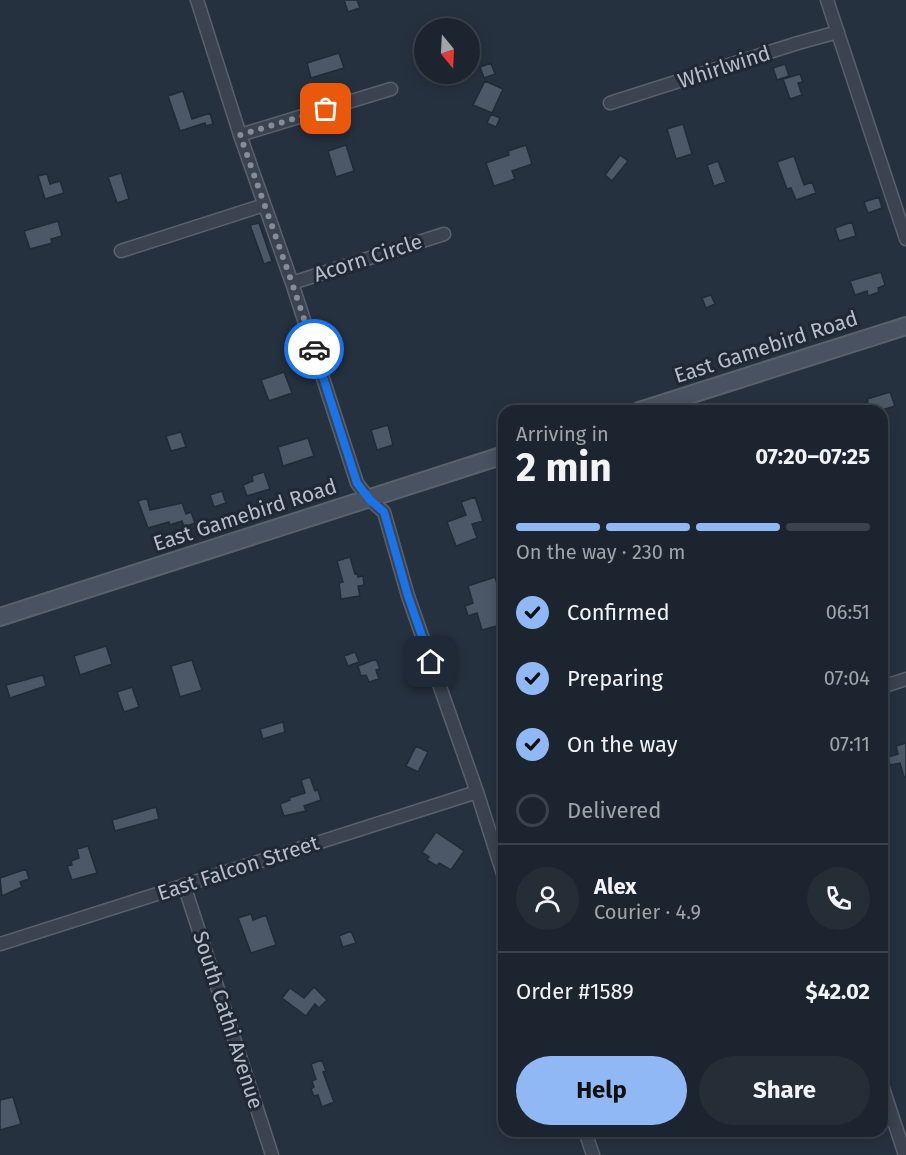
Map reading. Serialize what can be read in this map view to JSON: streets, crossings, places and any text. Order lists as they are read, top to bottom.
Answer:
{
  "streets": {
    "main road": ["East Gamebird Road"],
    "street": [
      "Whirlwind",
      "Acorn Circle",
      "East Falcon Street",
      "South Cathi Avenue"
    ]
  },
  "crossings": [
    ["East Falcon Street", "South Cathi Avenue"]
  ],
  "north": "bottom",
  "page": {
    "heading": ["2 min", "Arriving in", "07:20–07:25"],
    "panel": [
      "Alex",
      "Courier · 4.9",
      "Order #1589",
      "$42.02"
    ],
    "bar": "On the way · 230 m",
    "list": [
      ["Confirmed", "06:51"],
      ["Preparing", "07:04"],
      ["On the way", "07:11"],
      "Delivered"
    ],
    "buttons": ["Help", "Share"]
  }
}
